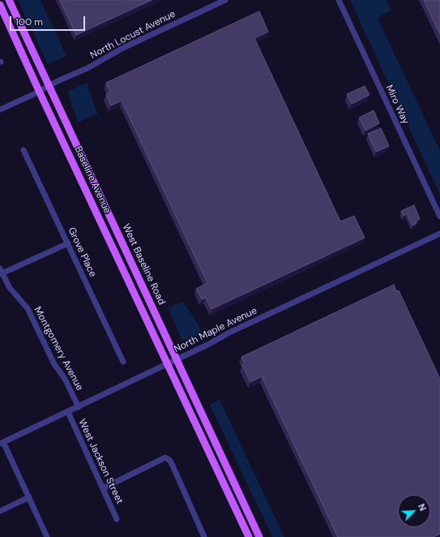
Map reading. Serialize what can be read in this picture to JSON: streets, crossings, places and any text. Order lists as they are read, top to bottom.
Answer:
{
  "streets": {
    "main road": ["Baseline Avenue", "West Baseline Road"],
    "street": [
      "North Locust Avenue",
      "Miro Way",
      "Grove Place",
      "North Maple Avenue",
      "Montgomery Avenue",
      "West Jackson Street"
    ]
  },
  "crossings": [
    ["North Locust Avenue", "Baseline Avenue"],
    ["North Locust Avenue", "West Baseline Road"],
    ["Baseline Avenue", "North Maple Avenue"],
    ["West Baseline Road", "North Maple Avenue"],
    ["North Maple Avenue", "Montgomery Avenue"],
    ["North Maple Avenue", "West Jackson Street"]
  ],
  "scale_bar": "100 m",
  "north": "top right"
}
